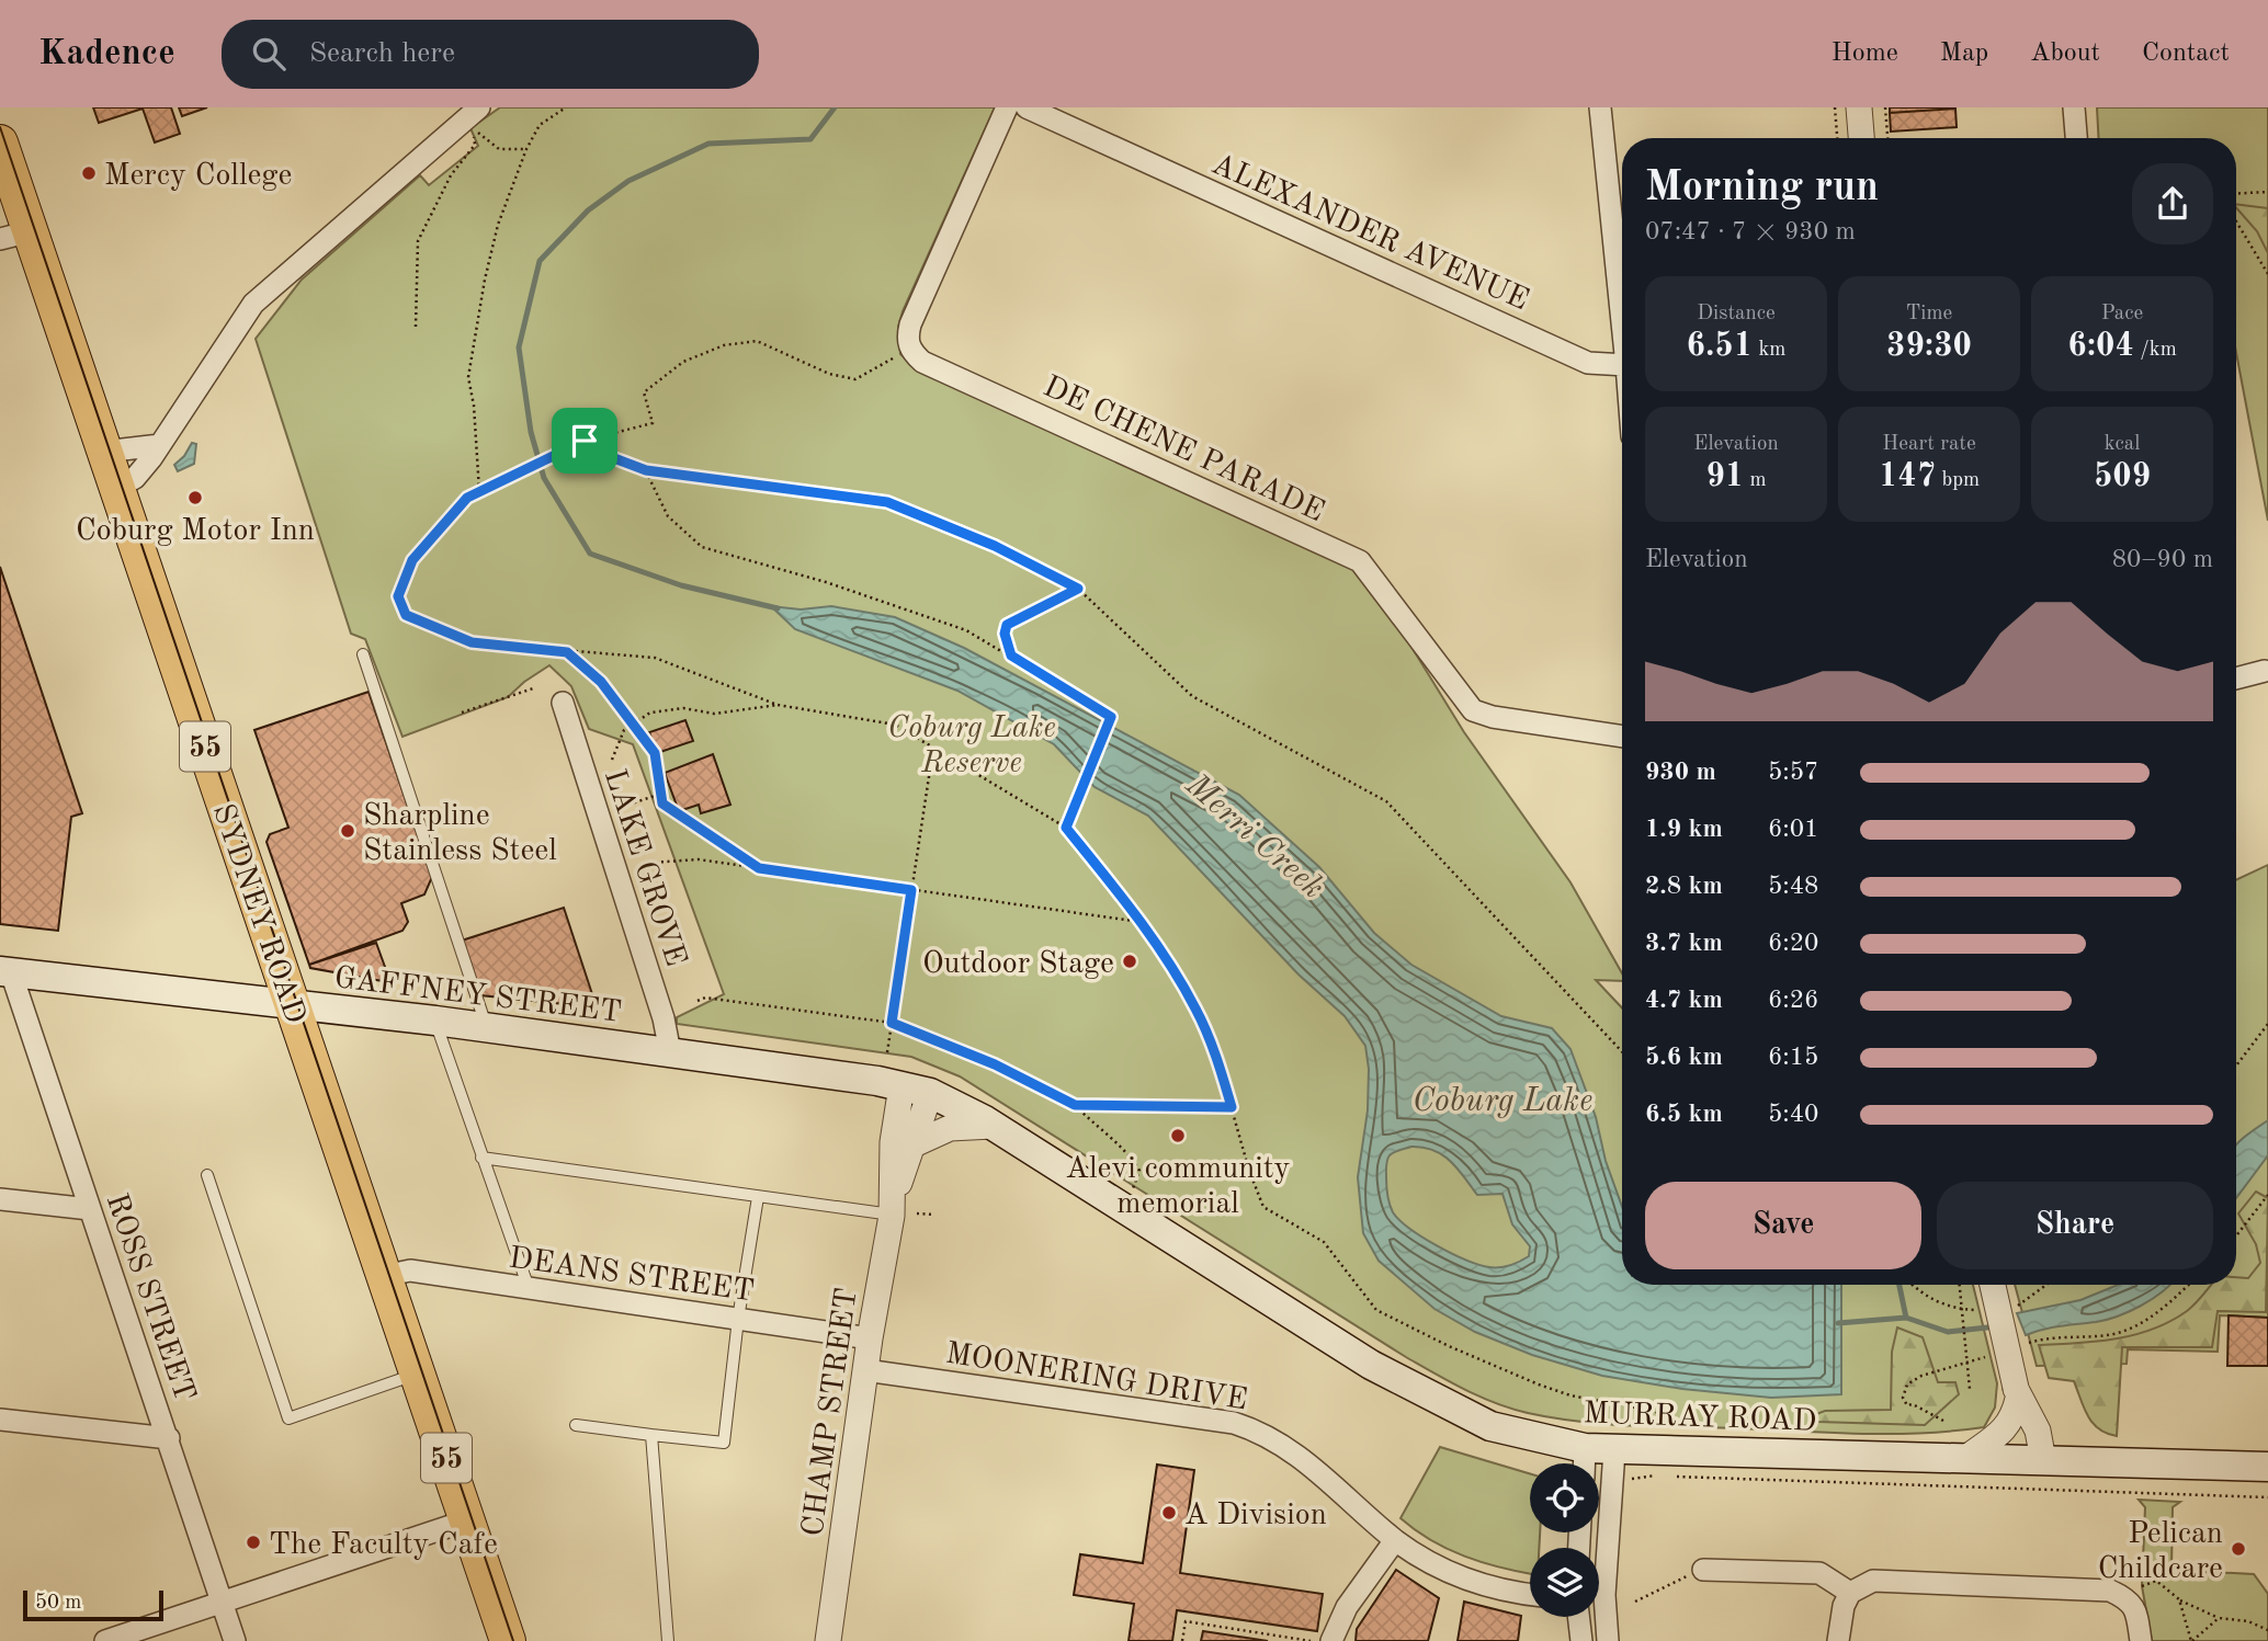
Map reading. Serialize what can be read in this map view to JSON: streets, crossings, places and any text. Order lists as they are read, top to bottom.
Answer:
{
  "streets": {
    "highway": ["55", "SYDNEY ROAD"],
    "main road": ["GAFFNEY STREET", "MURRAY ROAD"],
    "street": [
      "ALEXANDER AVENUE",
      "DE CHENE PARADE",
      "LAKE GROVE",
      "DEANS STREET",
      "ROSS STREET",
      "MOONERING DRIVE",
      "CHAMP STREET"
    ]
  },
  "crossings": [
    ["LAKE GROVE", "GAFFNEY STREET"],
    ["SYDNEY ROAD", "GAFFNEY STREET"],
    ["SYDNEY ROAD", "DEANS STREET"],
    ["GAFFNEY STREET", "ROSS STREET"],
    ["GAFFNEY STREET", "CHAMP STREET"],
    ["GAFFNEY STREET", "MURRAY ROAD"],
    ["DEANS STREET", "CHAMP STREET"],
    ["MOONERING DRIVE", "CHAMP STREET"],
    ["CHAMP STREET", "MURRAY ROAD"]
  ],
  "water": ["Merri Creek", "Coburg Lake"],
  "parks": ["Coburg Lake Reserve"],
  "places": [
    "Mercy College",
    "Coburg Motor Inn",
    "Sharpline Stainless Steel",
    "Outdoor Stage",
    "Alevi community memorial",
    "A Division",
    "The Faculty Cafe",
    "Pelican Childcare"
  ],
  "scale_bar": "50 m",
  "page": {
    "header": "Kadence",
    "search": "Search here",
    "nav": [
      "Home",
      "Map",
      "About",
      "Contact"
    ],
    "heading": ["Morning run", "07:47 · 7 × 930 m"],
    "stats": [
      ["Distance", "6.51 km"],
      ["Time", "39:30"],
      ["Pace", "6:04 /km"],
      ["Elevation", "91 m"],
      ["Heart rate", "147 bpm"],
      ["kcal", "509"]
    ],
    "chart": ["Elevation", "80–90 m"],
    "list": [
      {
        "name": "930 m",
        "note": "5:57"
      },
      {
        "name": "1.9 km",
        "note": "6:01"
      },
      {
        "name": "2.8 km",
        "note": "5:48"
      },
      {
        "name": "3.7 km",
        "note": "6:20"
      },
      {
        "name": "4.7 km",
        "note": "6:26"
      },
      {
        "name": "5.6 km",
        "note": "6:15"
      },
      {
        "name": "6.5 km",
        "note": "5:40"
      }
    ],
    "buttons": ["Save", "Share"],
    "scale": "50 m"
  }
}
